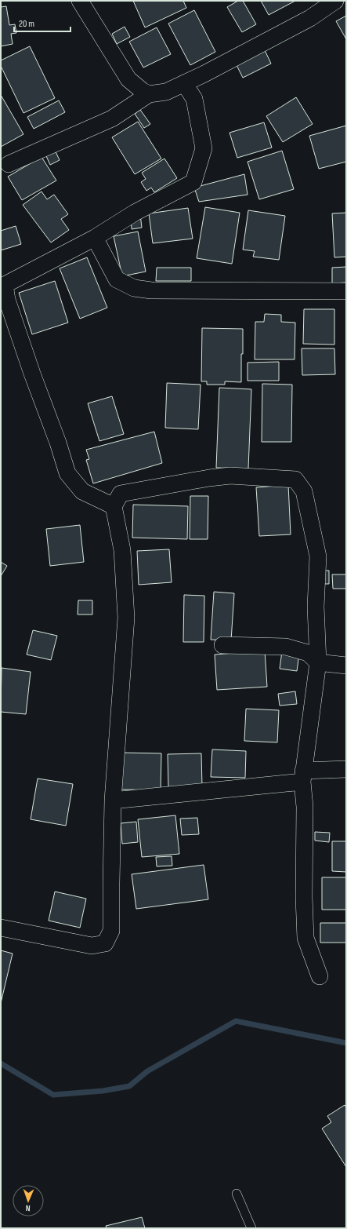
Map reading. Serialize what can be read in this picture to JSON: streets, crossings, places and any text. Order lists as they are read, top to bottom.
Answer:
{
  "scale_bar": "20 m",
  "north": "bottom"
}
